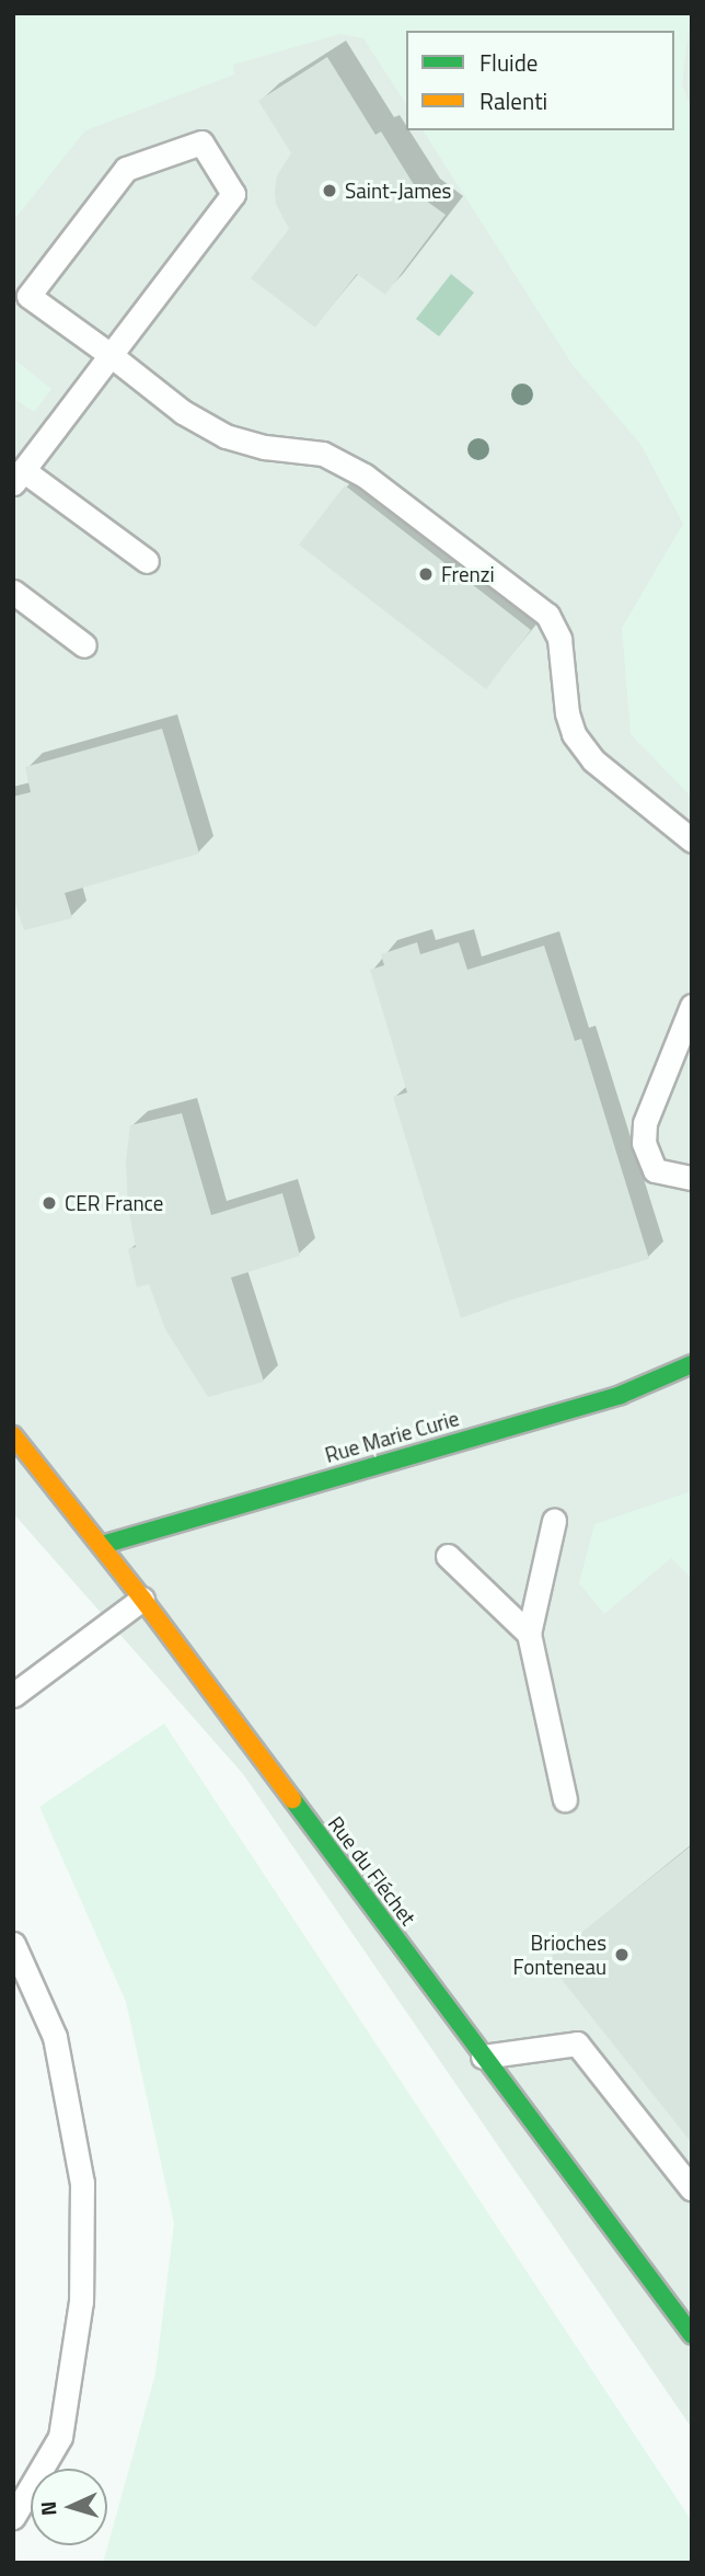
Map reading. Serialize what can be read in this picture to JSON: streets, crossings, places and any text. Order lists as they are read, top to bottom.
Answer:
{
  "streets": {
    "street": ["Rue Marie Curie", "Rue du Fléchet"]
  },
  "crossings": [
    ["Rue Marie Curie", "Rue du Fléchet"]
  ],
  "places": [
    "Saint-James",
    "Frenzi",
    "CER France",
    "Brioches Fonteneau"
  ],
  "legend": ["Fluide", "Ralenti"],
  "north": "left"
}
